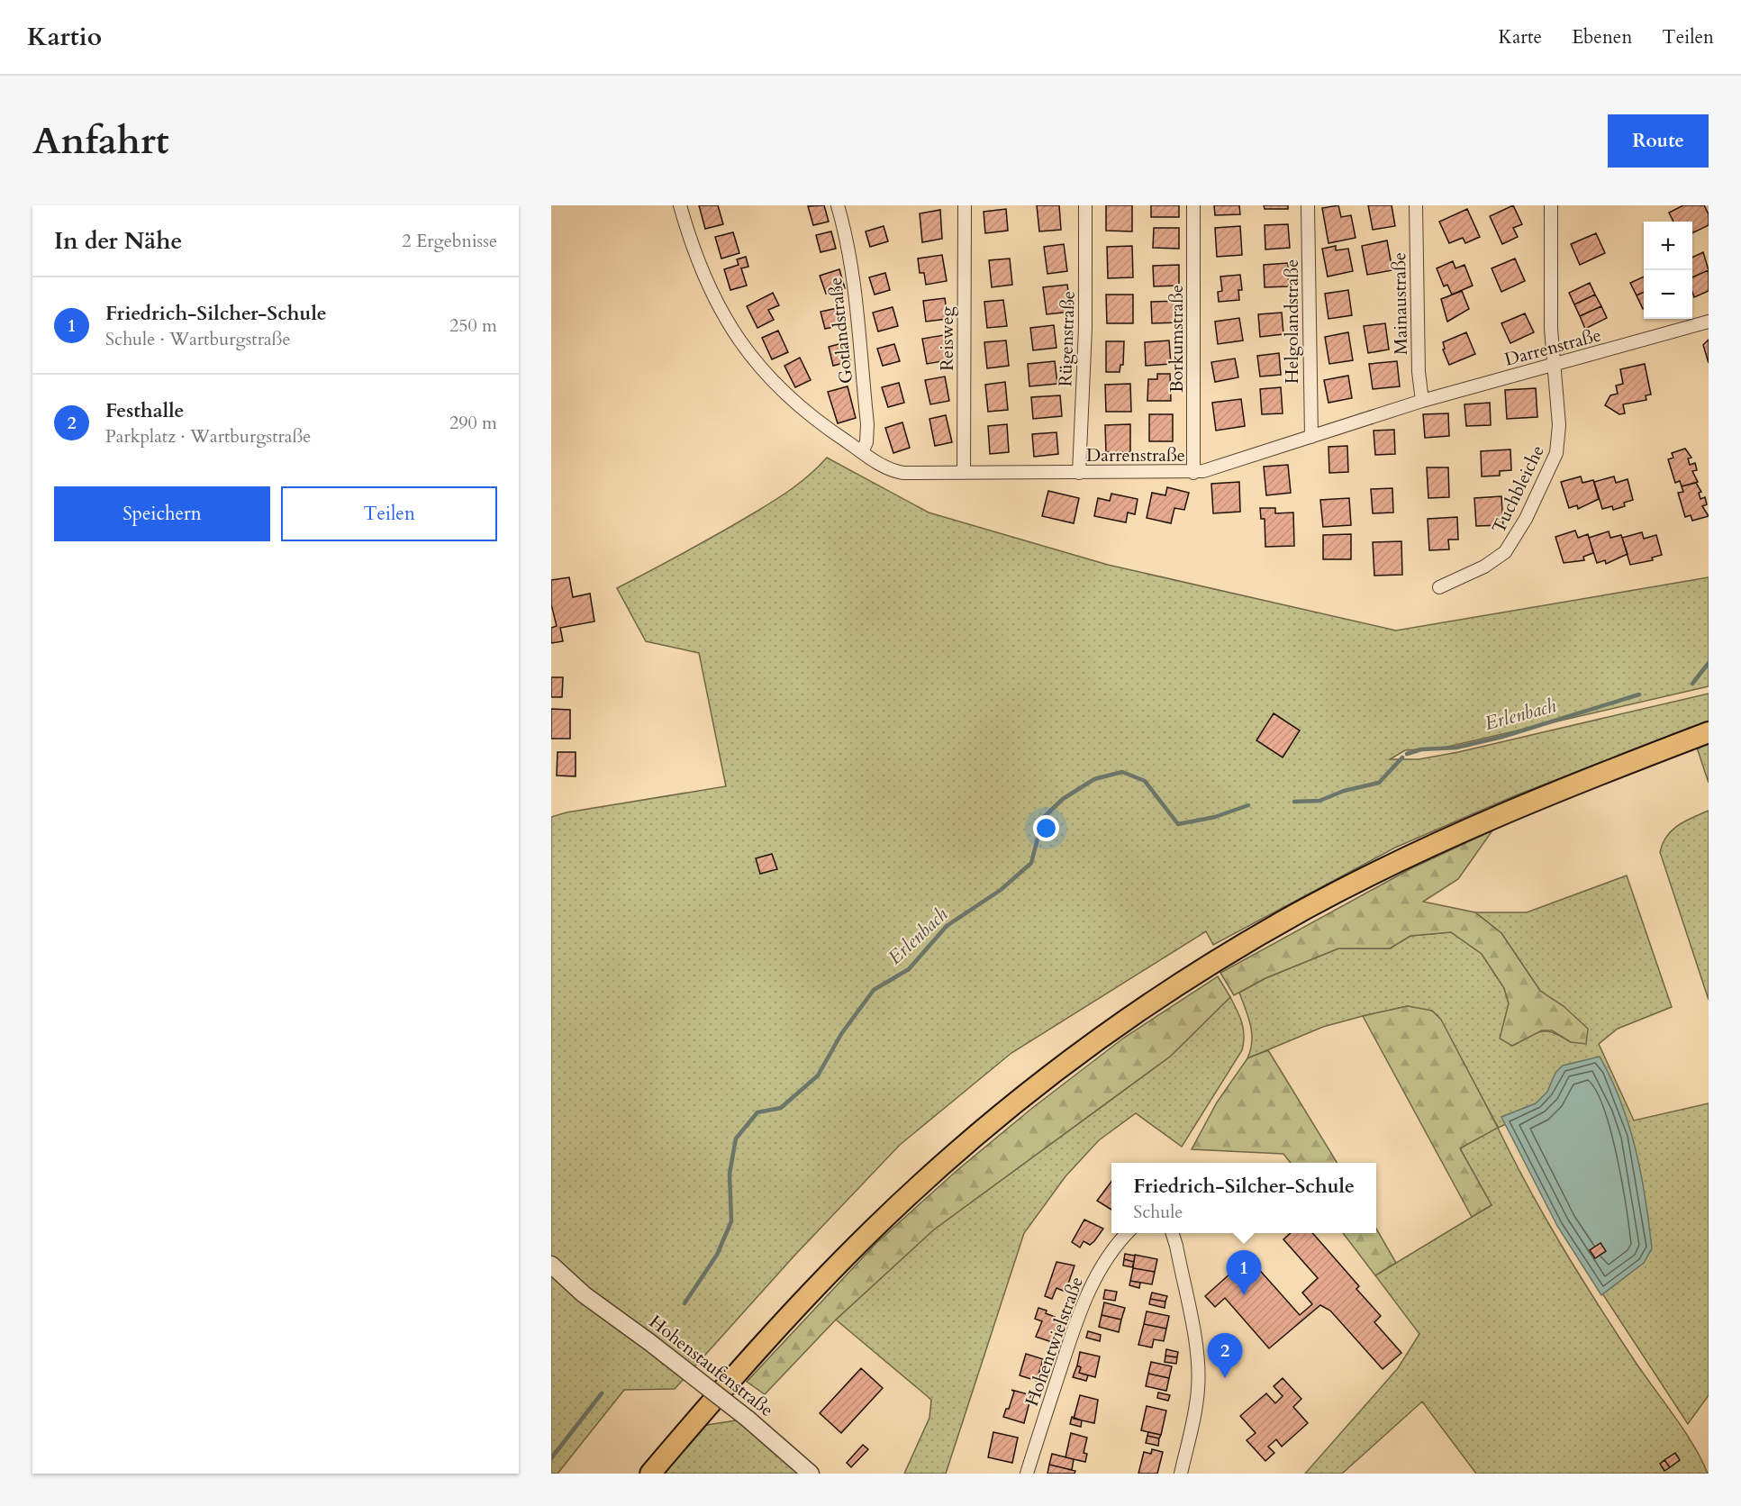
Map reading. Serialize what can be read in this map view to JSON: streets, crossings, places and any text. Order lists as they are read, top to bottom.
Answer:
{
  "streets": {
    "street": [
      "Mainaustraße",
      "Helgolandstraße",
      "Gotlandstraße",
      "Reisweg",
      "Rügenstraße",
      "Borkumstraße",
      "Darrenstraße",
      "Tuchbleiche",
      "Hohentwielstraße",
      "Hohenstaufenstraße"
    ]
  },
  "crossings": [
    ["Mainaustraße", "Darrenstraße"],
    ["Helgolandstraße", "Darrenstraße"],
    ["Gotlandstraße", "Darrenstraße"],
    ["Reisweg", "Darrenstraße"],
    ["Rügenstraße", "Darrenstraße"],
    ["Borkumstraße", "Darrenstraße"],
    ["Darrenstraße", "Tuchbleiche"]
  ],
  "water": ["Erlenbach"],
  "page": {
    "header": "Kartio",
    "nav": ["Karte", "Ebenen", "Teilen"],
    "buttons": [
      "Route",
      ["Speichern", "Teilen"]
    ],
    "title": "Anfahrt",
    "heading": ["In der Nähe", "2 Ergebnisse"],
    "map_buttons": ["+", "−"],
    "list": [
      {
        "mark": "1",
        "name": "Friedrich-Silcher-Schule",
        "note": "Schule · Wartburgstraße",
        "value": "250 m"
      },
      {
        "mark": "2",
        "name": "Festhalle",
        "note": "Parkplatz · Wartburgstraße",
        "value": "290 m"
      }
    ],
    "popup": ["Friedrich-Silcher-Schule", "Schule"],
    "pins": ["1", "2"]
  }
}
